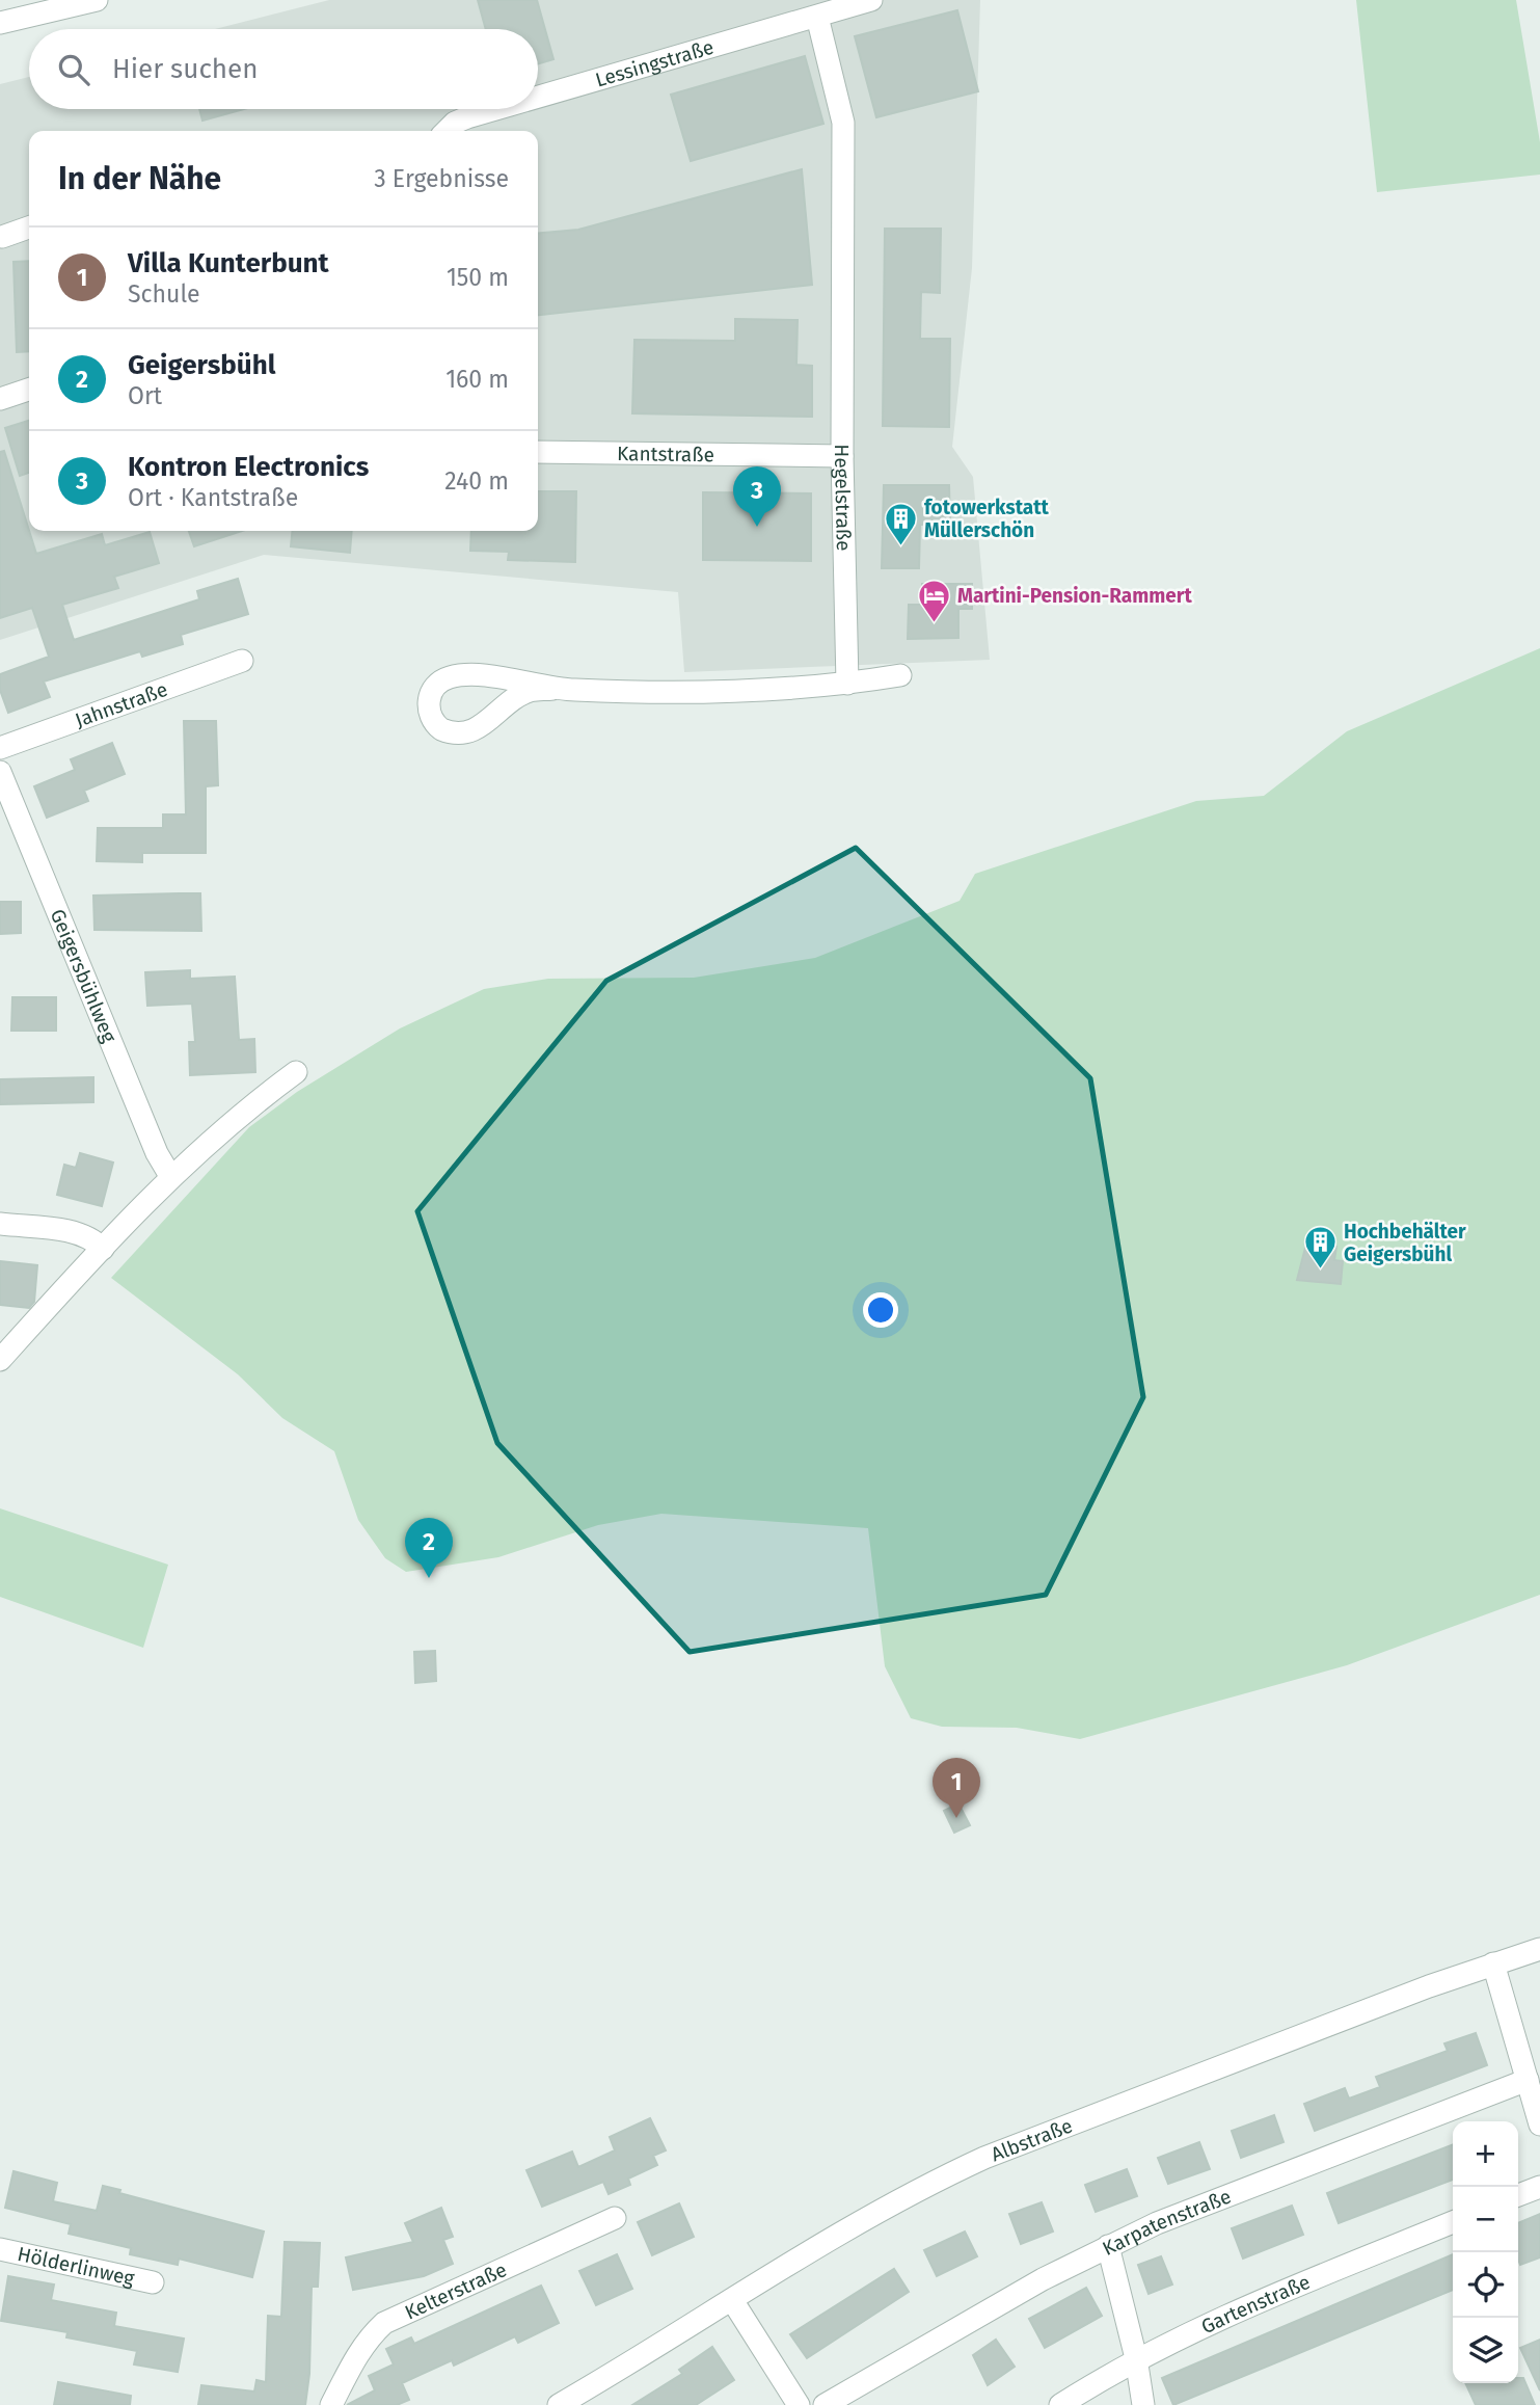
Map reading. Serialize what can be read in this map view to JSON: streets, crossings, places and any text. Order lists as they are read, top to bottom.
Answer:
{
  "streets": {
    "street": [
      "Lessingstraße",
      "Kantstraße",
      "Hegelstraße",
      "Jahnstraße",
      "Geigersbühlweg",
      "Albstraße",
      "Karpatenstraße",
      "Hölderlinweg",
      "Kelterstraße",
      "Gartenstraße"
    ]
  },
  "crossings": [
    ["Lessingstraße", "Hegelstraße"],
    ["Kantstraße", "Hegelstraße"]
  ],
  "places": {
    "building": ["fotowerkstatt Müllerschön", "Hochbehälter Geigersbühl"],
    "hotel": ["Martini-Pension-Rammert"]
  },
  "page": {
    "search": "Hier suchen",
    "heading": ["In der Nähe", "3 Ergebnisse"],
    "list": [
      {
        "mark": "1",
        "name": "Villa Kunterbunt",
        "note": "Schule",
        "value": "150 m"
      },
      {
        "mark": "2",
        "name": "Geigersbühl",
        "note": "Ort",
        "value": "160 m"
      },
      {
        "mark": "3",
        "name": "Kontron Electronics",
        "note": "Ort · Kantstraße",
        "value": "240 m"
      }
    ],
    "pins": ["3", "2", "1"],
    "map_buttons": ["+", "−"]
  }
}
